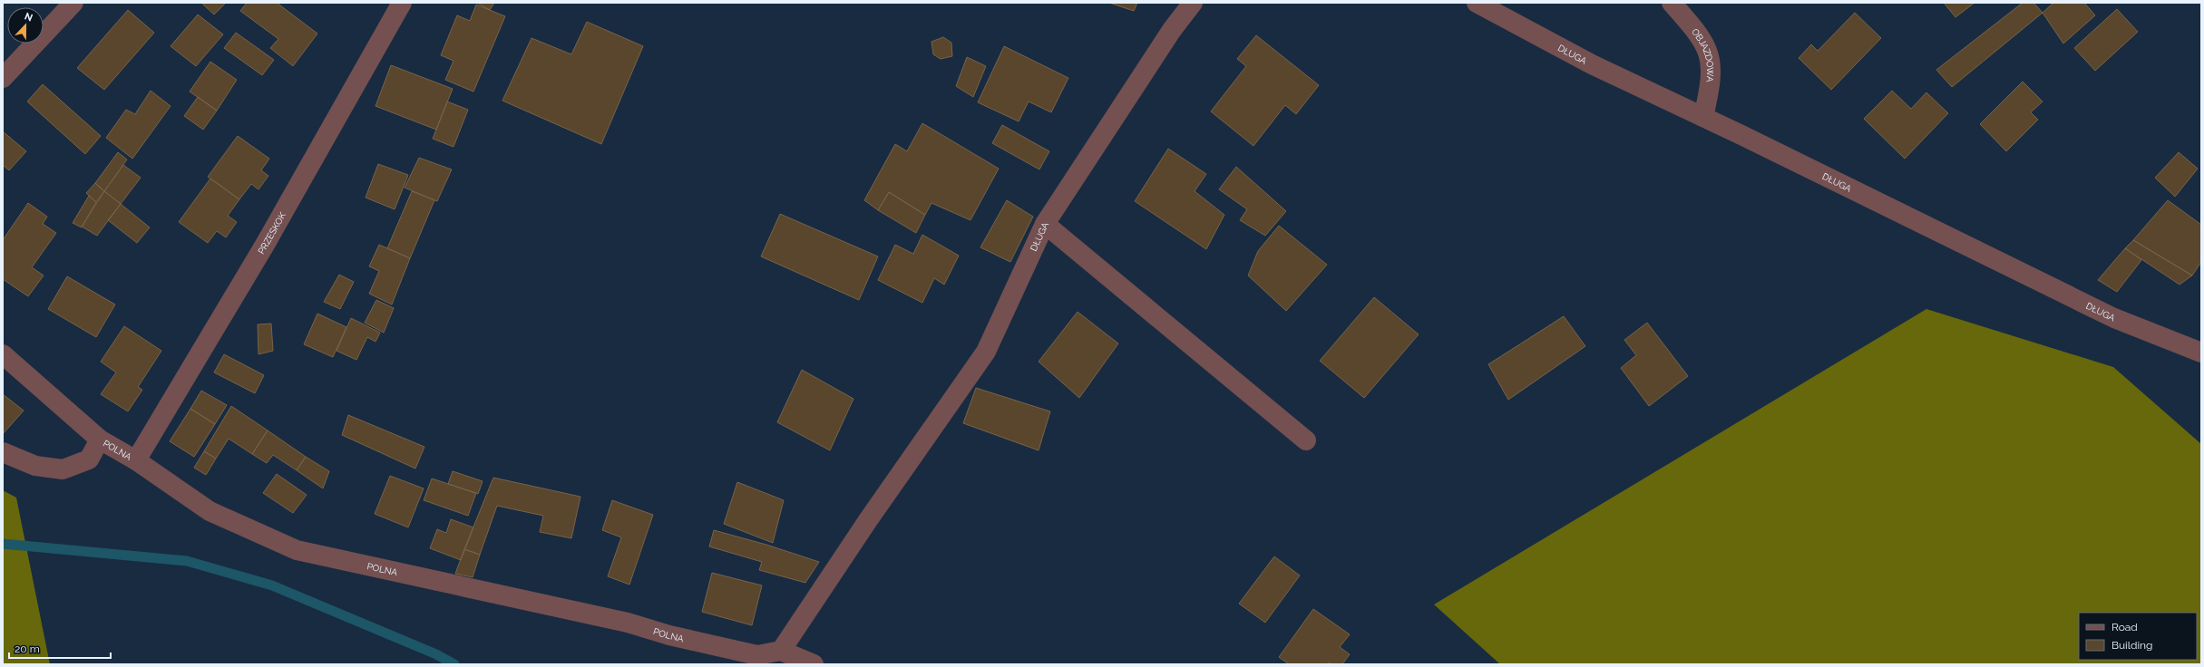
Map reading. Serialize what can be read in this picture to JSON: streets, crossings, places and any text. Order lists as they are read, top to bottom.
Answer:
{
  "streets": {
    "street": [
      "DŁUGA",
      "OBJAZDOWA",
      "PRZESKOK",
      "POLNA"
    ]
  },
  "crossings": [
    ["DŁUGA", "OBJAZDOWA"],
    ["DŁUGA", "POLNA"],
    ["PRZESKOK", "POLNA"]
  ],
  "legend": ["Road", "Building"],
  "scale_bar": "20 m",
  "north": "top"
}
